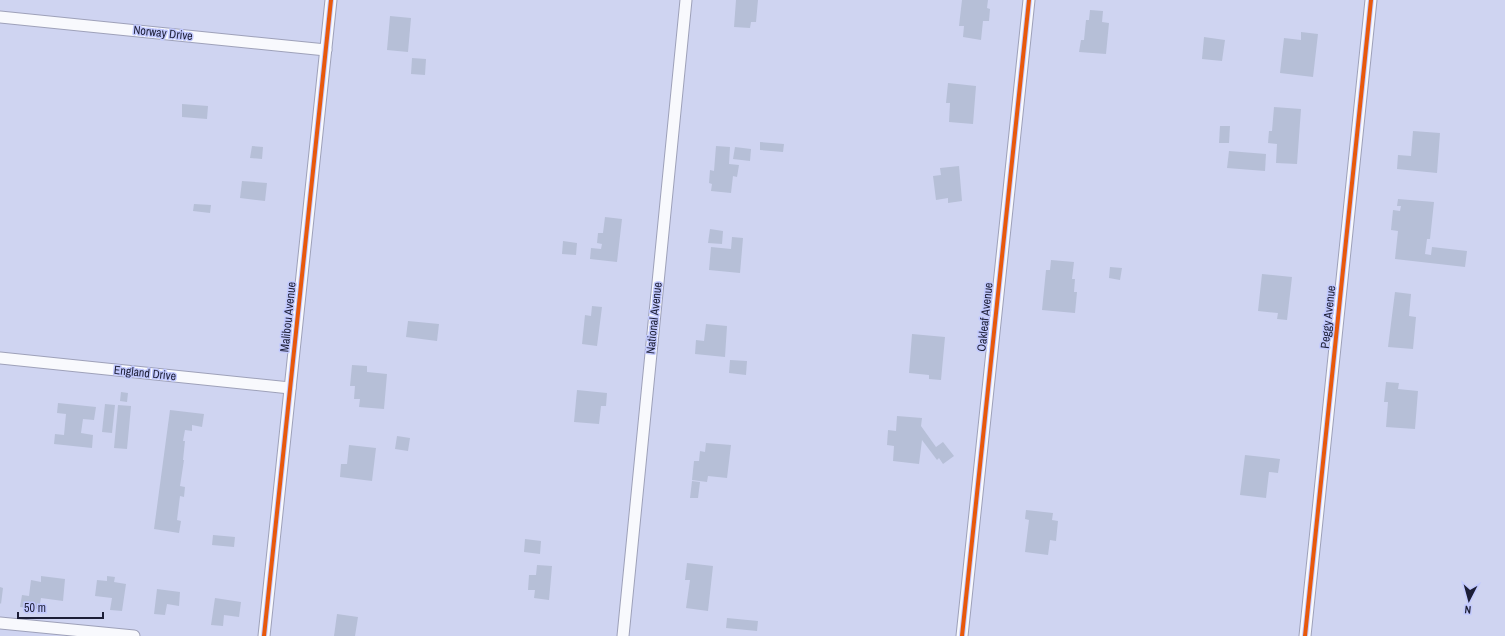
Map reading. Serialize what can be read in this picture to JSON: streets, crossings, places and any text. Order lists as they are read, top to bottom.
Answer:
{
  "streets": {
    "street": [
      "Norway Drive",
      "Malibou Avenue",
      "Oakleaf Avenue",
      "Peggy Avenue",
      "National Avenue",
      "England Drive"
    ]
  },
  "crossings": [
    ["Norway Drive", "Malibou Avenue"],
    ["Malibou Avenue", "England Drive"]
  ],
  "scale_bar": "50 m",
  "north": "bottom"
}
